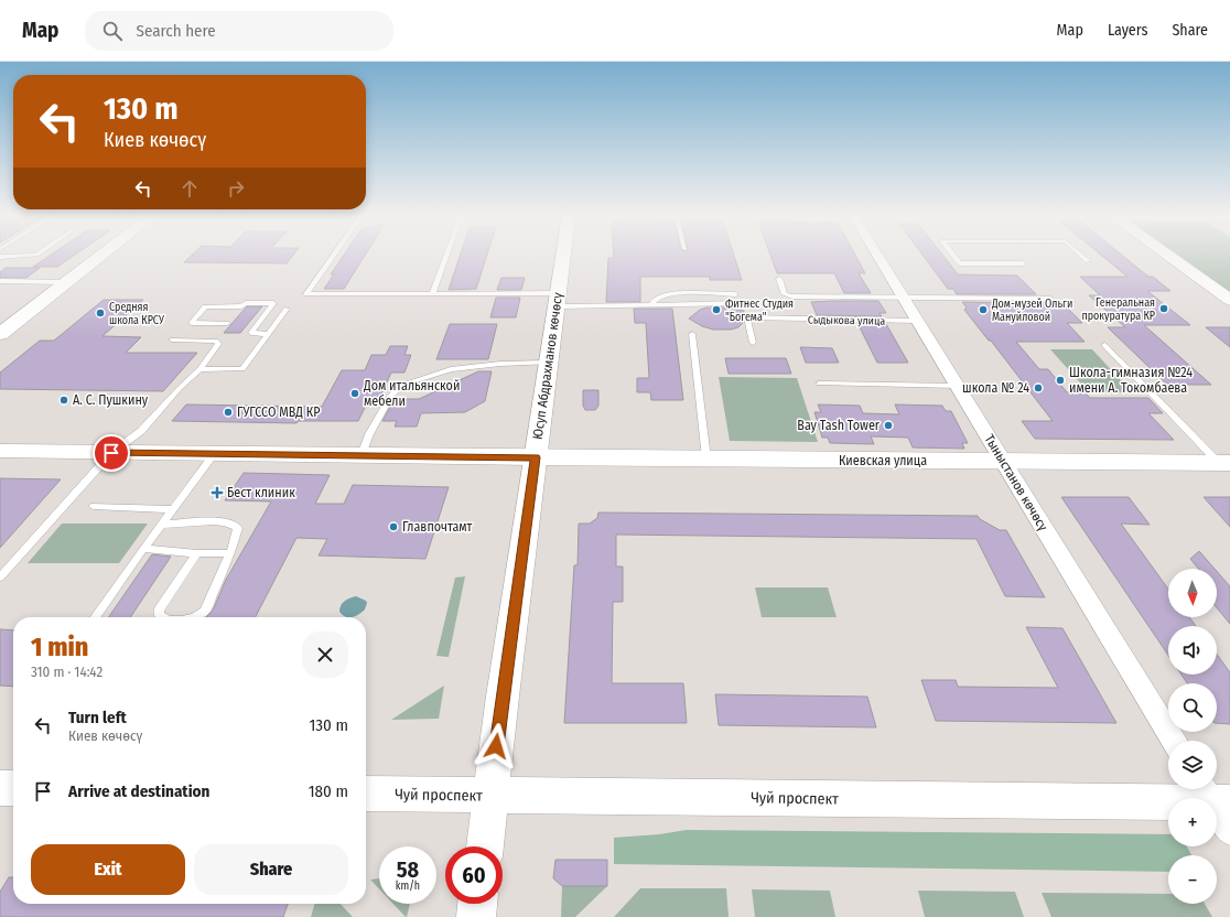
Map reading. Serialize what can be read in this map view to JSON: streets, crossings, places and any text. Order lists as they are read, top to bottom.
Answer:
{
  "streets": {
    "main road": ["Юсуп Абдрахманов көчөсү", "Киевская улица", "Чуй проспект"],
    "street": ["Тыныстанов көчөсү"],
    "lane": ["Сыдыкова улица"]
  },
  "crossings": [
    ["Сыдыкова улица", "Тыныстанов көчөсү"],
    ["Юсуп Абдрахманов көчөсү", "Киевская улица"],
    ["Юсуп Абдрахманов көчөсү", "Чуй проспект"],
    ["Киевская улица", "Тыныстанов көчөсү"]
  ],
  "places": {
    "other": [
      "Генеральная прокуратура КР",
      "Фитнес Студия \"Богема\"",
      "Дом-музей Ольги Мануйловой",
      "Средняя школа КРСУ",
      "Школа-гимназия №24 имени А. Токомбаева",
      "школа № 24",
      "Дом итальянской мебели",
      "А. С. Пушкину",
      "ГУГССО МВД КР",
      "Bay Tash Tower",
      "Главпочтамт"
    ],
    "health": ["Бест клиник"]
  },
  "north": "bottom",
  "page": {
    "header": "Map",
    "search": "Search here",
    "nav": ["Map", "Layers", "Share"],
    "turn": ["130 m", "Киев көчөсү"],
    "map_buttons": ["+", "−"],
    "heading": ["1 min", "310 m · 14:42"],
    "list": [
      {
        "name": "Turn left",
        "note": "Киев көчөсү",
        "value": "130 m"
      },
      {
        "name": "Arrive at destination",
        "value": "180 m"
      }
    ],
    "buttons": ["Exit", "Share"],
    "speed": "58 km/h",
    "limit": "60"
  }
}
